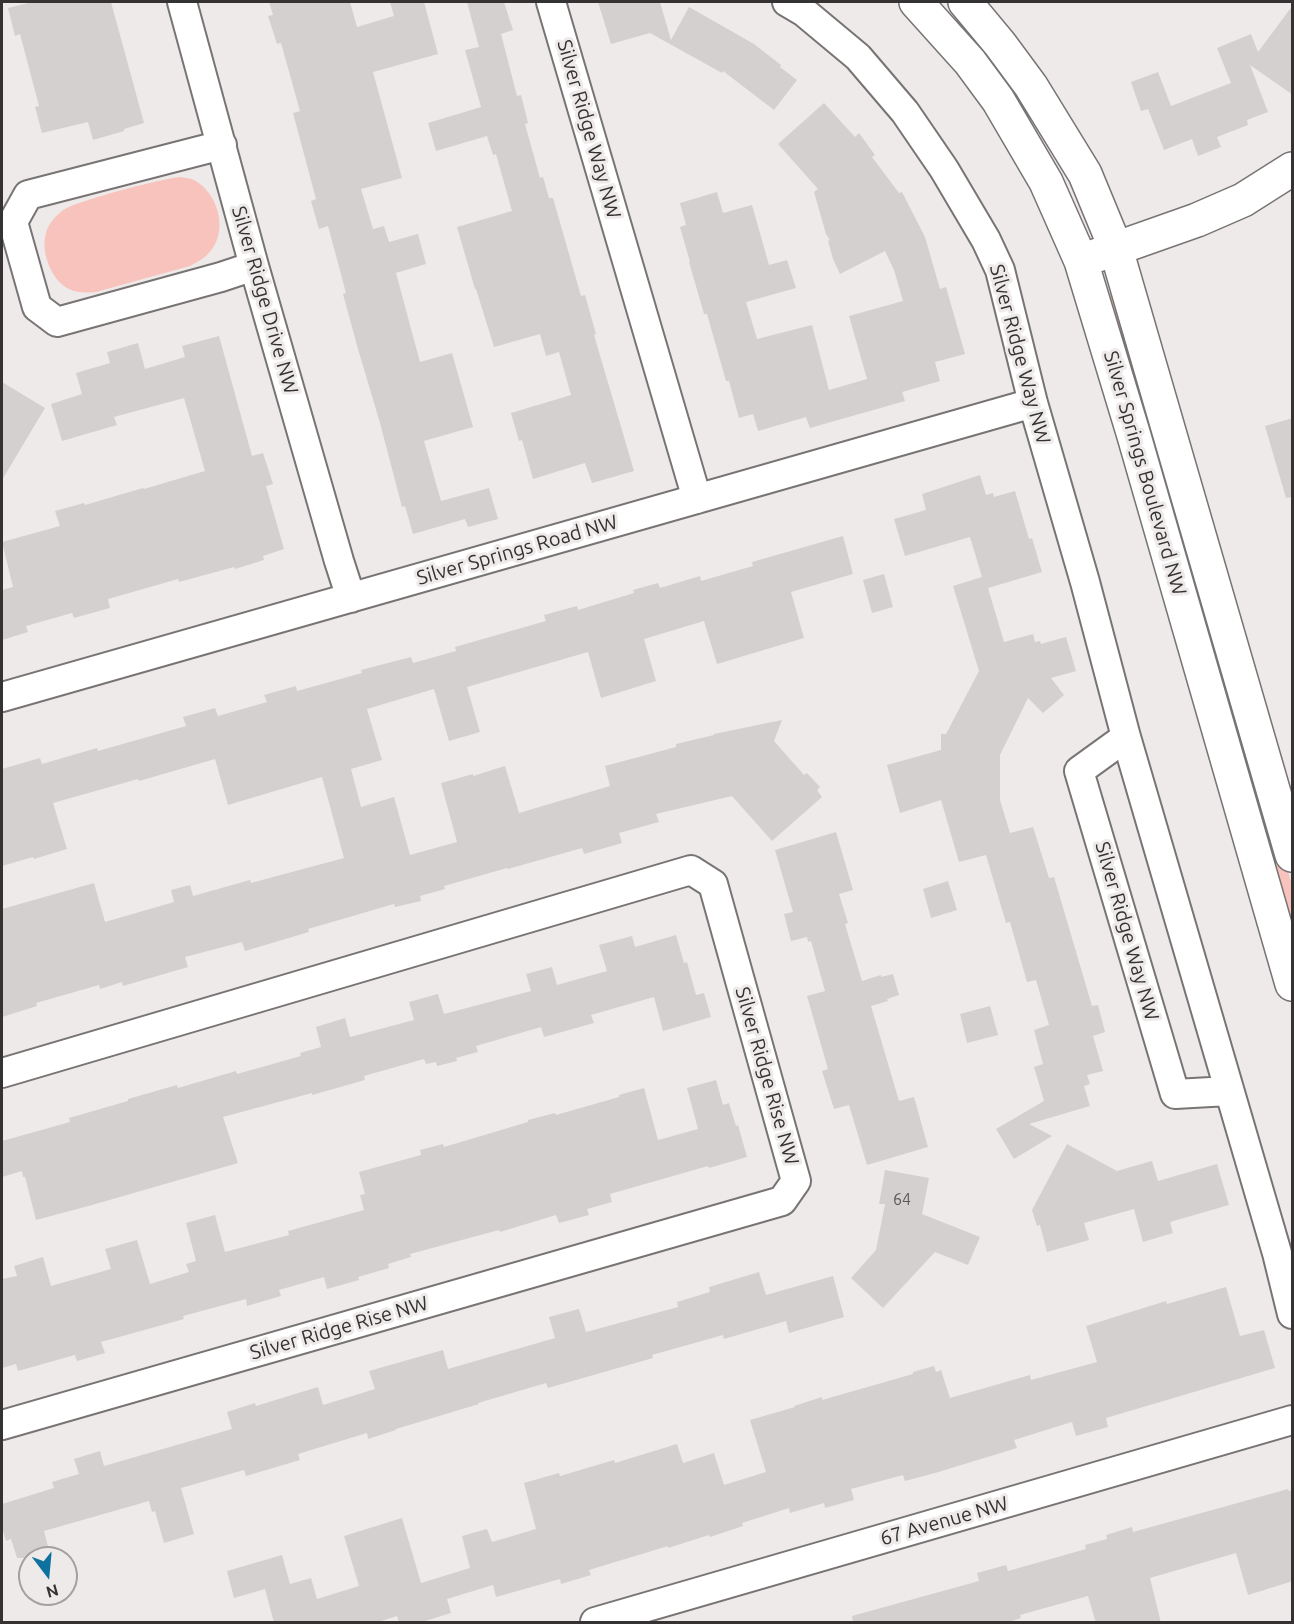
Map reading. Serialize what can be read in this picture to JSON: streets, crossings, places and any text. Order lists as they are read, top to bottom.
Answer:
{
  "streets": {
    "street": [
      "Silver Ridge Way NW",
      "Silver Ridge Drive NW",
      "Silver Springs Boulevard NW",
      "Silver Springs Road NW",
      "Silver Ridge Rise NW",
      "67 Avenue NW"
    ]
  },
  "crossings": [
    ["Silver Ridge Way NW", "Silver Springs Road NW"],
    ["Silver Ridge Drive NW", "Silver Springs Road NW"]
  ],
  "house_numbers": ["64"],
  "north": "bottom"
}
